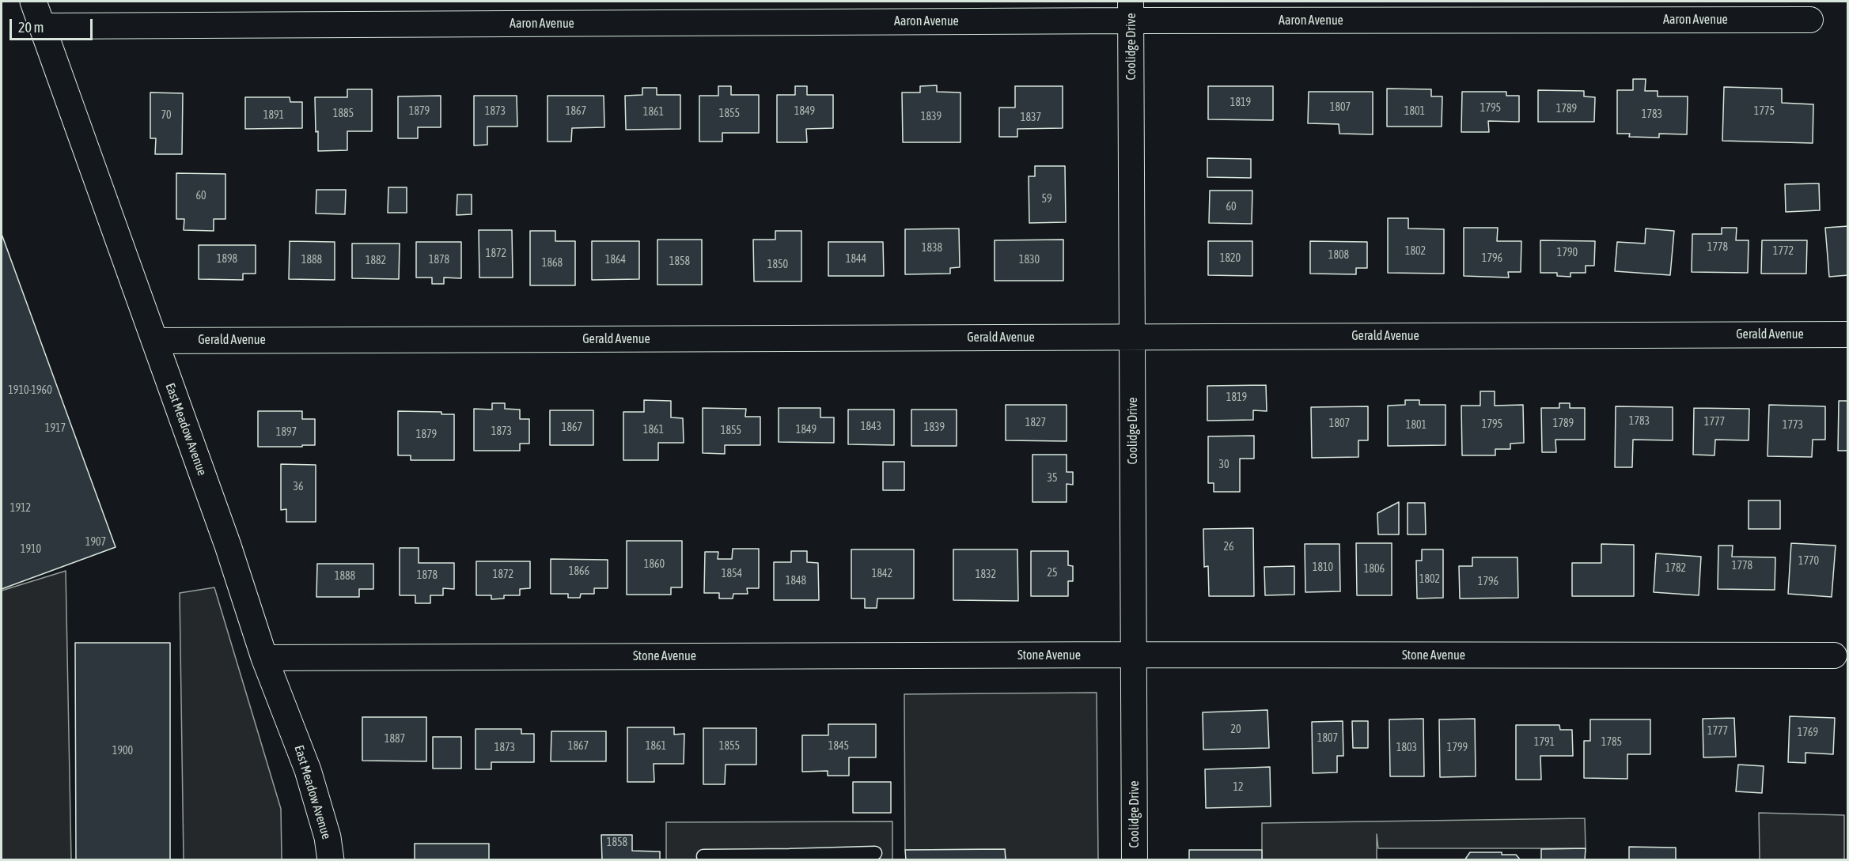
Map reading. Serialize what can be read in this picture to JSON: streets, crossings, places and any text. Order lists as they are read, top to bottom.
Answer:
{
  "streets": {
    "street": [
      "Aaron Avenue",
      "Coolidge Drive",
      "Gerald Avenue",
      "East Meadow Avenue",
      "Stone Avenue"
    ]
  },
  "crossings": [
    ["Aaron Avenue", "Coolidge Drive"],
    ["Aaron Avenue", "East Meadow Avenue"],
    ["Coolidge Drive", "Gerald Avenue"],
    ["Coolidge Drive", "Stone Avenue"],
    ["Gerald Avenue", "East Meadow Avenue"],
    ["East Meadow Avenue", "Stone Avenue"]
  ],
  "house_numbers": [
    "1819",
    "1807",
    "1795",
    "1789",
    "1879",
    "1873",
    "1867",
    "1849",
    "1801",
    "1775",
    "1861",
    "1885",
    "1855",
    "1783",
    "70",
    "1891",
    "1839",
    "1837",
    "60",
    "59",
    "60",
    "1778",
    "1838",
    "1802",
    "1772",
    "1790",
    "1872",
    "1808",
    "1820",
    "1796",
    "1898",
    "1844",
    "1888",
    "1878",
    "1864",
    "1830",
    "1882",
    "1858",
    "1868",
    "1850",
    "1910-1960",
    "1819",
    "1783",
    "1777",
    "1827",
    "1807",
    "1789",
    "1795",
    "1801",
    "1773",
    "1843",
    "1867",
    "1839",
    "1917",
    "1861",
    "1849",
    "1855",
    "1873",
    "1897",
    "1879",
    "30",
    "35",
    "36",
    "1912",
    "1907",
    "26",
    "1910",
    "1770",
    "1860",
    "1778",
    "1810",
    "1782",
    "1806",
    "1866",
    "25",
    "1854",
    "1842",
    "1872",
    "1832",
    "1878",
    "1888",
    "1802",
    "1848",
    "1796",
    "20",
    "1777",
    "1769",
    "1807",
    "1887",
    "1791",
    "1785",
    "1867",
    "1861",
    "1855",
    "1845",
    "1873",
    "1803",
    "1799",
    "1900",
    "12",
    "1858"
  ],
  "scale_bar": "20 m"
}
